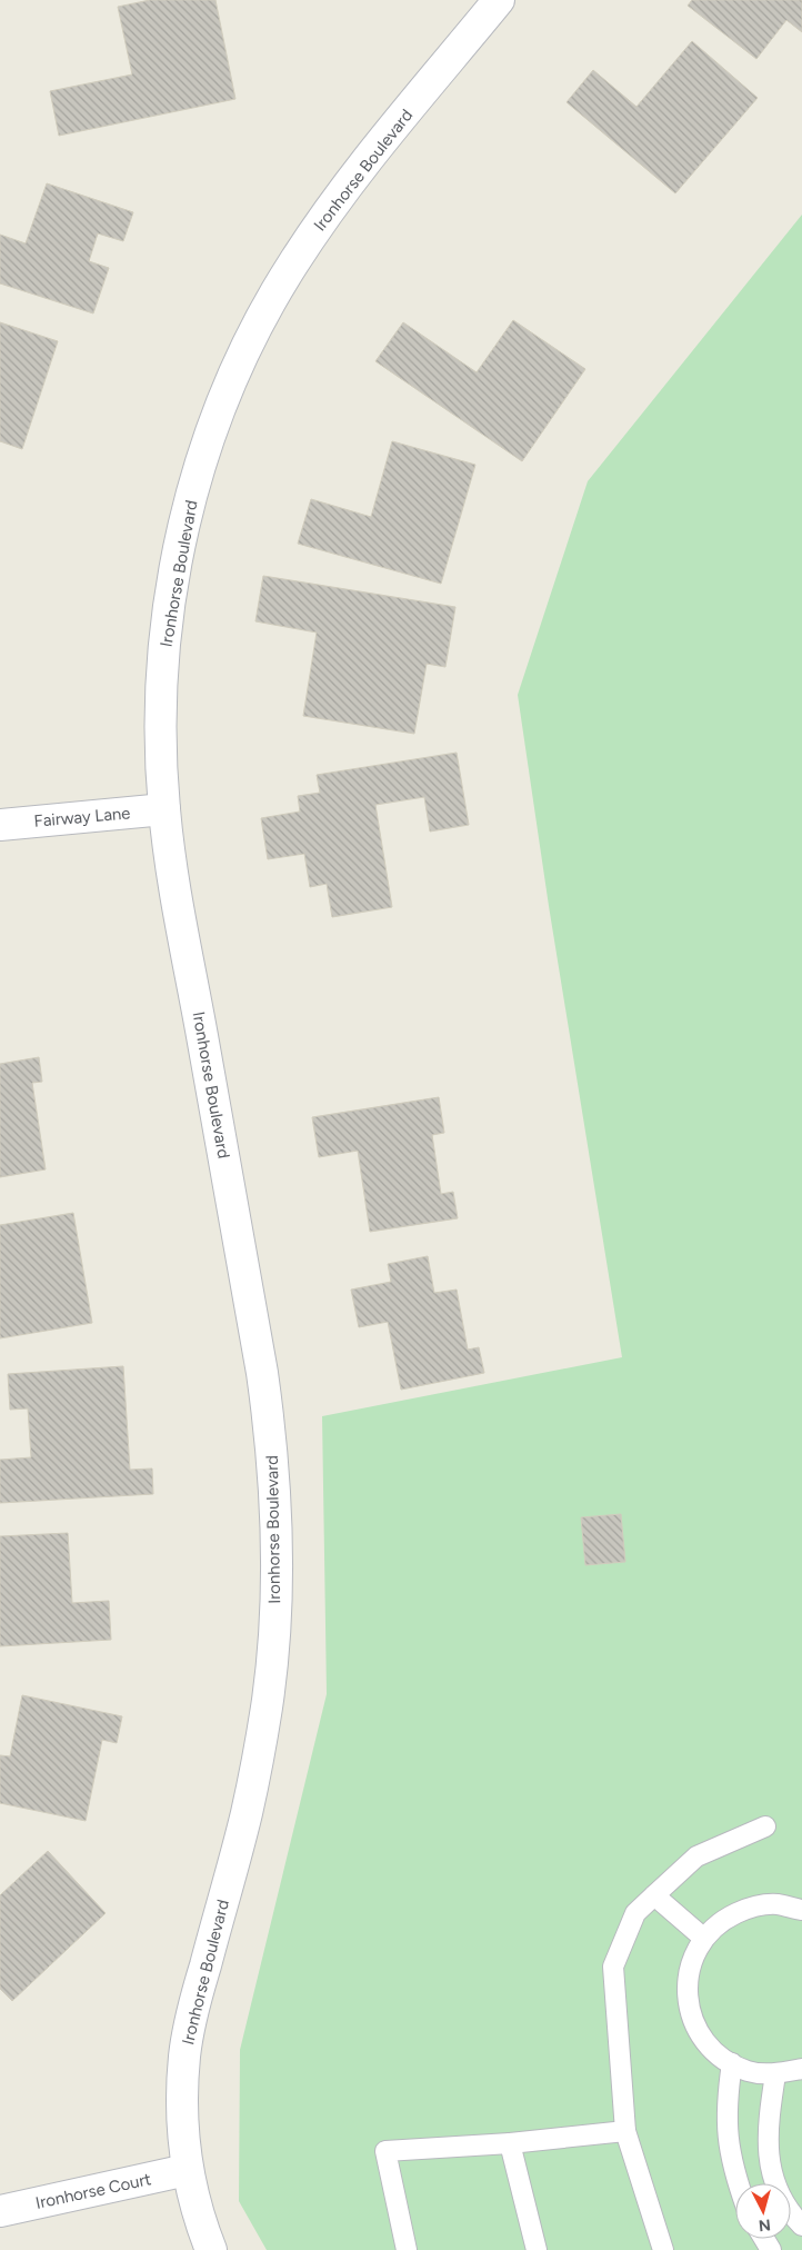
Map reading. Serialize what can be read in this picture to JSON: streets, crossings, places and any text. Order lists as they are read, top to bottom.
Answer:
{
  "streets": {
    "street": ["Ironhorse Boulevard", "Fairway Lane", "Ironhorse Court"]
  },
  "crossings": [
    ["Ironhorse Boulevard", "Fairway Lane"],
    ["Ironhorse Boulevard", "Ironhorse Court"]
  ],
  "north": "bottom"
}
